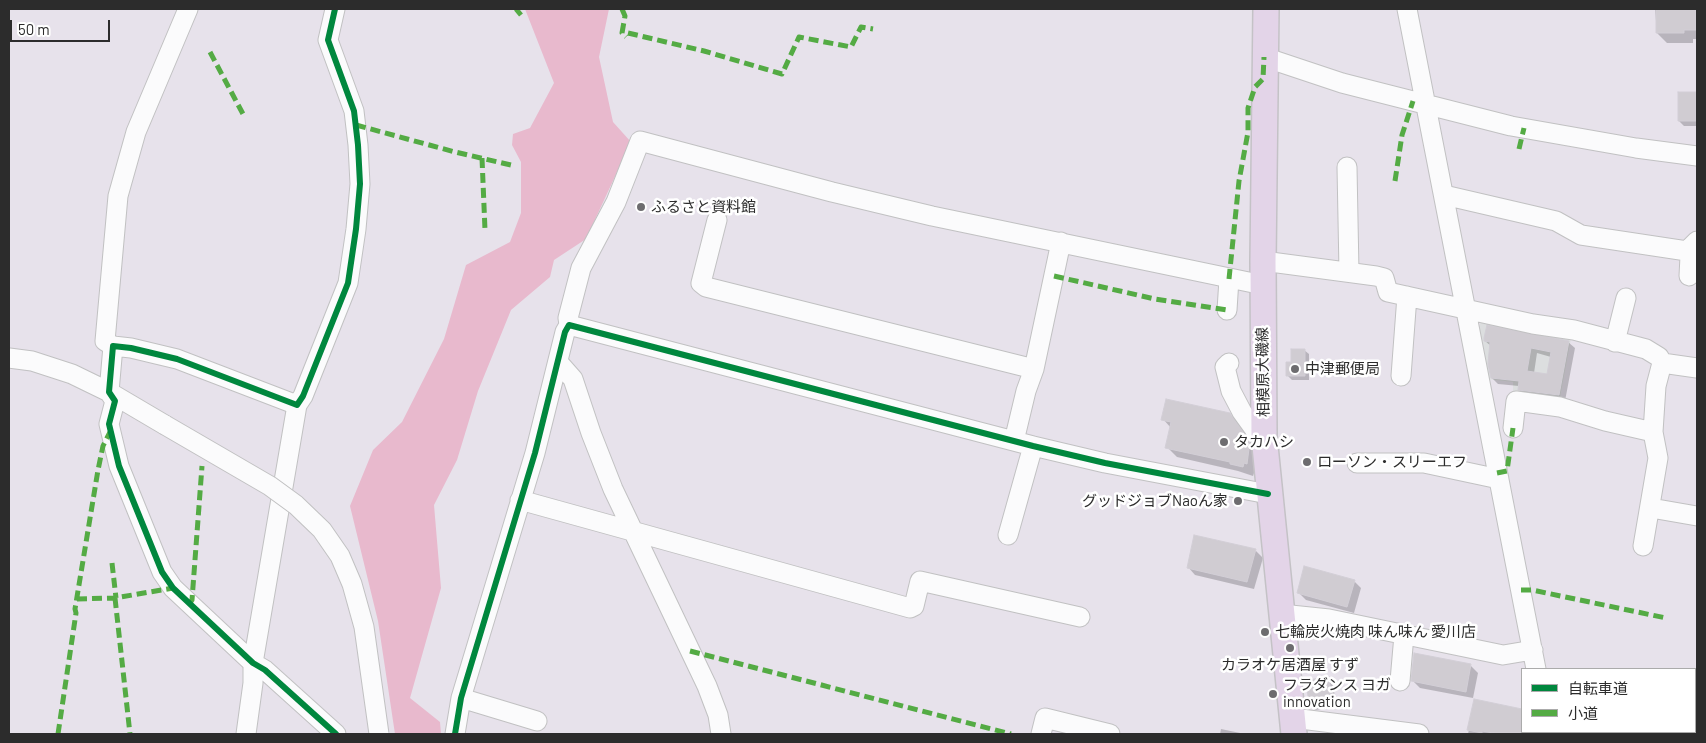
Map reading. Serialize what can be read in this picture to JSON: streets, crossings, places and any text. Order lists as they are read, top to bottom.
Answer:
{
  "streets": {
    "main road": ["相模原大磯線"]
  },
  "places": [
    "ふるさと資料館",
    "中津郵便局",
    "タカハシ",
    "ローソン・スリーエフ",
    "グッドジョブNaoん家",
    "七輪炭火焼肉 味ん味ん 愛川店",
    "カラオケ居酒屋 すず",
    "フラダンス ヨガ innovation"
  ],
  "legend": ["自転車道", "小道"],
  "scale_bar": "50 m"
}
